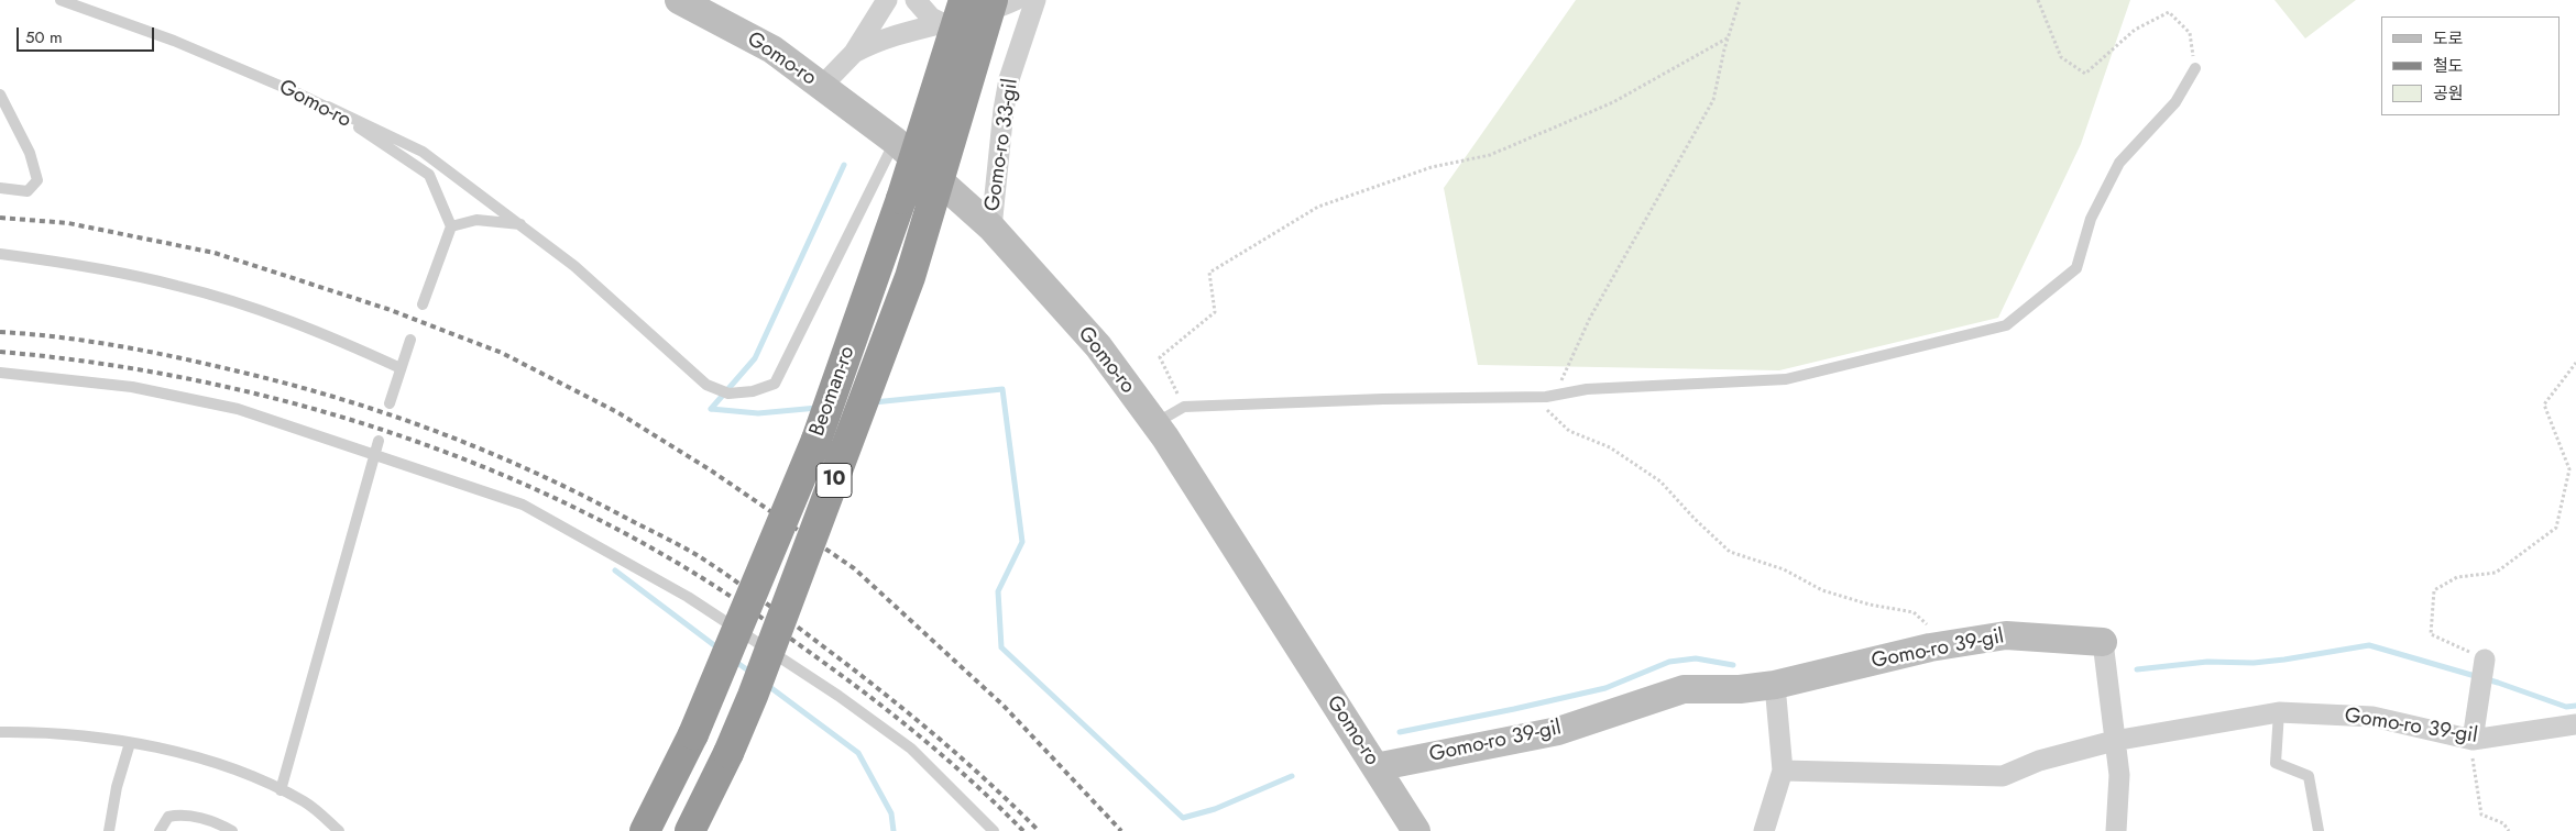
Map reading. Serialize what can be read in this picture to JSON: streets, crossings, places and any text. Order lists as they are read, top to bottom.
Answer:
{
  "streets": {
    "highway": ["Beoman-ro", "10"],
    "main road": ["Gomo-ro", "Gomo-ro 39-gil"],
    "street": ["Gomo-ro 33-gil"]
  },
  "crossings": [
    ["Gomo-ro", "Gomo-ro 33-gil"],
    ["Gomo-ro", "Gomo-ro 39-gil"]
  ],
  "legend": ["도로", "철도", "공원"],
  "scale_bar": "50 m"
}
